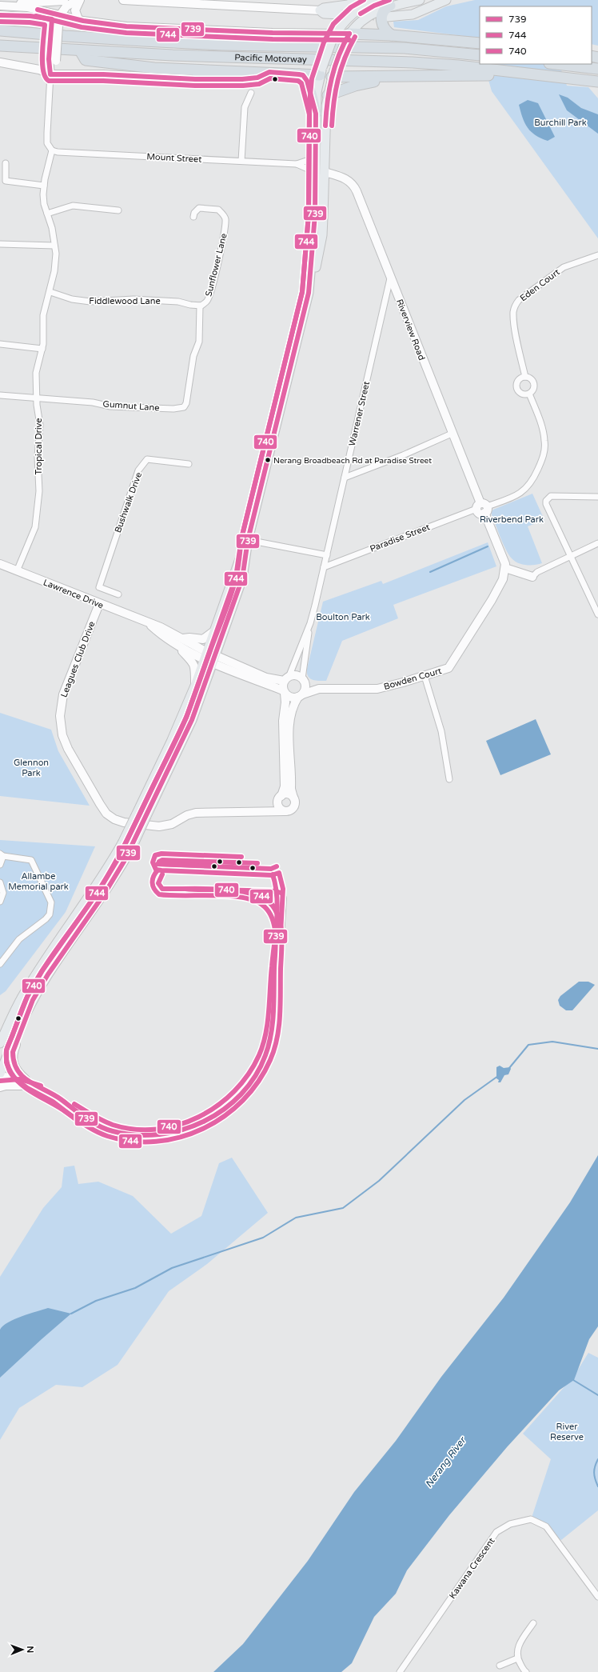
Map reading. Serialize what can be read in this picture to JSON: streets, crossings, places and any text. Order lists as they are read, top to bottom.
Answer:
{
  "streets": {
    "highway": ["Pacific Motorway"],
    "street": [
      "Mount Street",
      "Sunflower Lane",
      "Eden Court",
      "Fiddlewood Lane",
      "Riverview Road",
      "Gumnut Lane",
      "Warrener Street",
      "Tropical Drive",
      "Bushwalk Drive",
      "Paradise Street",
      "Lawrence Drive",
      "Leagues Club Drive",
      "Bowden Court",
      "Kawana Crescent"
    ]
  },
  "crossings": [
    ["Mount Street", "Tropical Drive"],
    ["Sunflower Lane", "Fiddlewood Lane"],
    ["Sunflower Lane", "Gumnut Lane"],
    ["Fiddlewood Lane", "Tropical Drive"],
    ["Riverview Road", "Warrener Street"],
    ["Riverview Road", "Paradise Street"],
    ["Riverview Road", "Bowden Court"],
    ["Gumnut Lane", "Tropical Drive"],
    ["Warrener Street", "Paradise Street"],
    ["Warrener Street", "Bowden Court"],
    ["Tropical Drive", "Lawrence Drive"],
    ["Lawrence Drive", "Leagues Club Drive"]
  ],
  "water": ["Nerang River"],
  "parks": [
    "Burchill Park",
    "Riverbend Park",
    "Boulton Park",
    "Glennon Park",
    "Allambe Memorial park",
    "River Reserve"
  ],
  "places": ["Nerang Broadbeach Rd at Paradise Street"],
  "lines": ["transit line 740", "transit line 739", "transit line 744"],
  "legend": ["739", "744", "740"],
  "north": "right"
}
